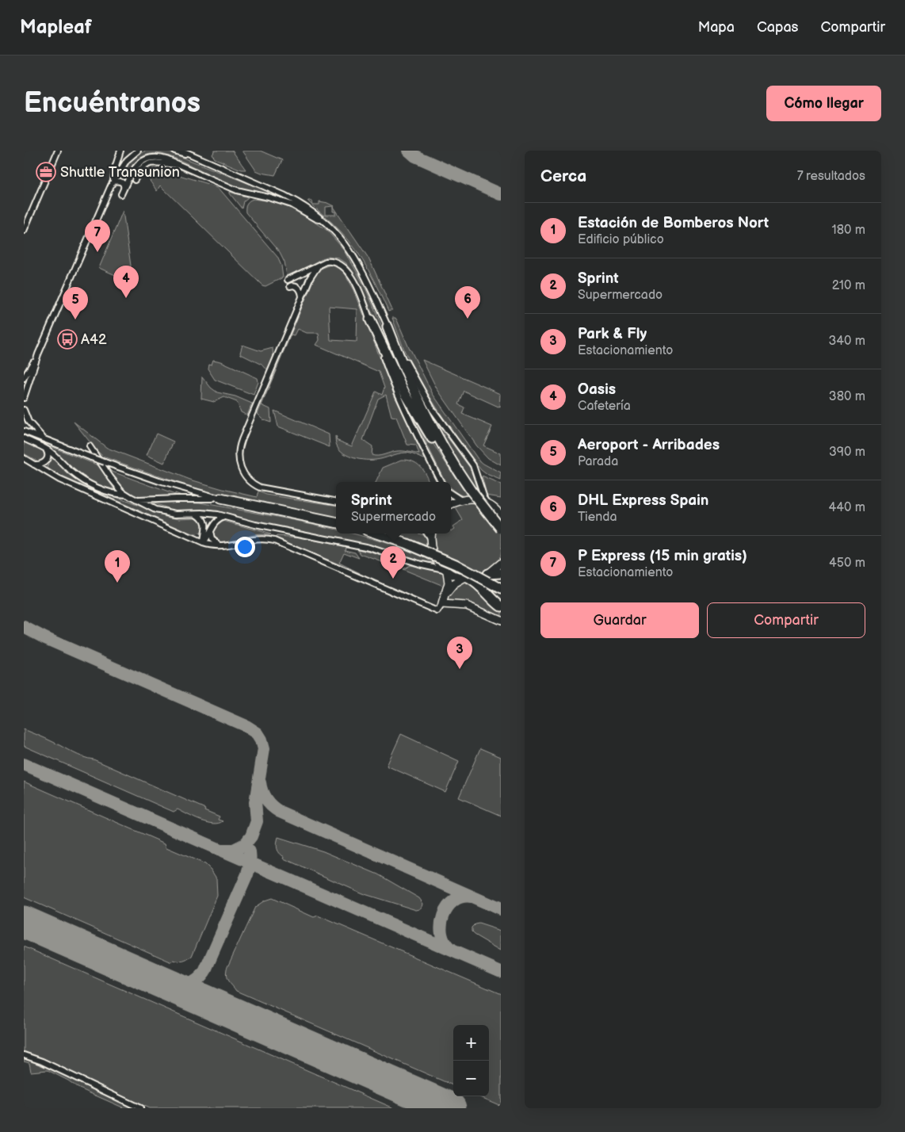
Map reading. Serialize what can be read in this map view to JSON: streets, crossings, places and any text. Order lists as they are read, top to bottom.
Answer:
{
  "places": {
    "office": ["Shuttle Transunion"],
    "bus stop": ["A42"]
  },
  "page": {
    "header": "Mapleaf",
    "nav": ["Mapa", "Capas", "Compartir"],
    "buttons": [
      "Cómo llegar",
      ["Guardar", "Compartir"]
    ],
    "title": "Encuéntranos",
    "heading": ["Cerca", "7 resultados"],
    "list": [
      {
        "mark": "1",
        "name": "Estación de Bomberos Nort",
        "note": "Edificio público",
        "value": "180 m"
      },
      {
        "mark": "2",
        "name": "Sprint",
        "note": "Supermercado",
        "value": "210 m"
      },
      {
        "mark": "3",
        "name": "Park & Fly",
        "note": "Estacionamiento",
        "value": "340 m"
      },
      {
        "mark": "4",
        "name": "Oasis",
        "note": "Cafetería",
        "value": "380 m"
      },
      {
        "mark": "5",
        "name": "Aeroport - Arribades",
        "note": "Parada",
        "value": "390 m"
      },
      {
        "mark": "6",
        "name": "DHL Express Spain",
        "note": "Tienda",
        "value": "440 m"
      },
      {
        "mark": "7",
        "name": "P Express (15 min gratis)",
        "note": "Estacionamiento",
        "value": "450 m"
      }
    ],
    "pins": [
      "7",
      "4",
      "6",
      "5",
      "2",
      "1",
      "3"
    ],
    "popup": ["Sprint", "Supermercado"],
    "map_buttons": ["+", "−"]
  }
}
